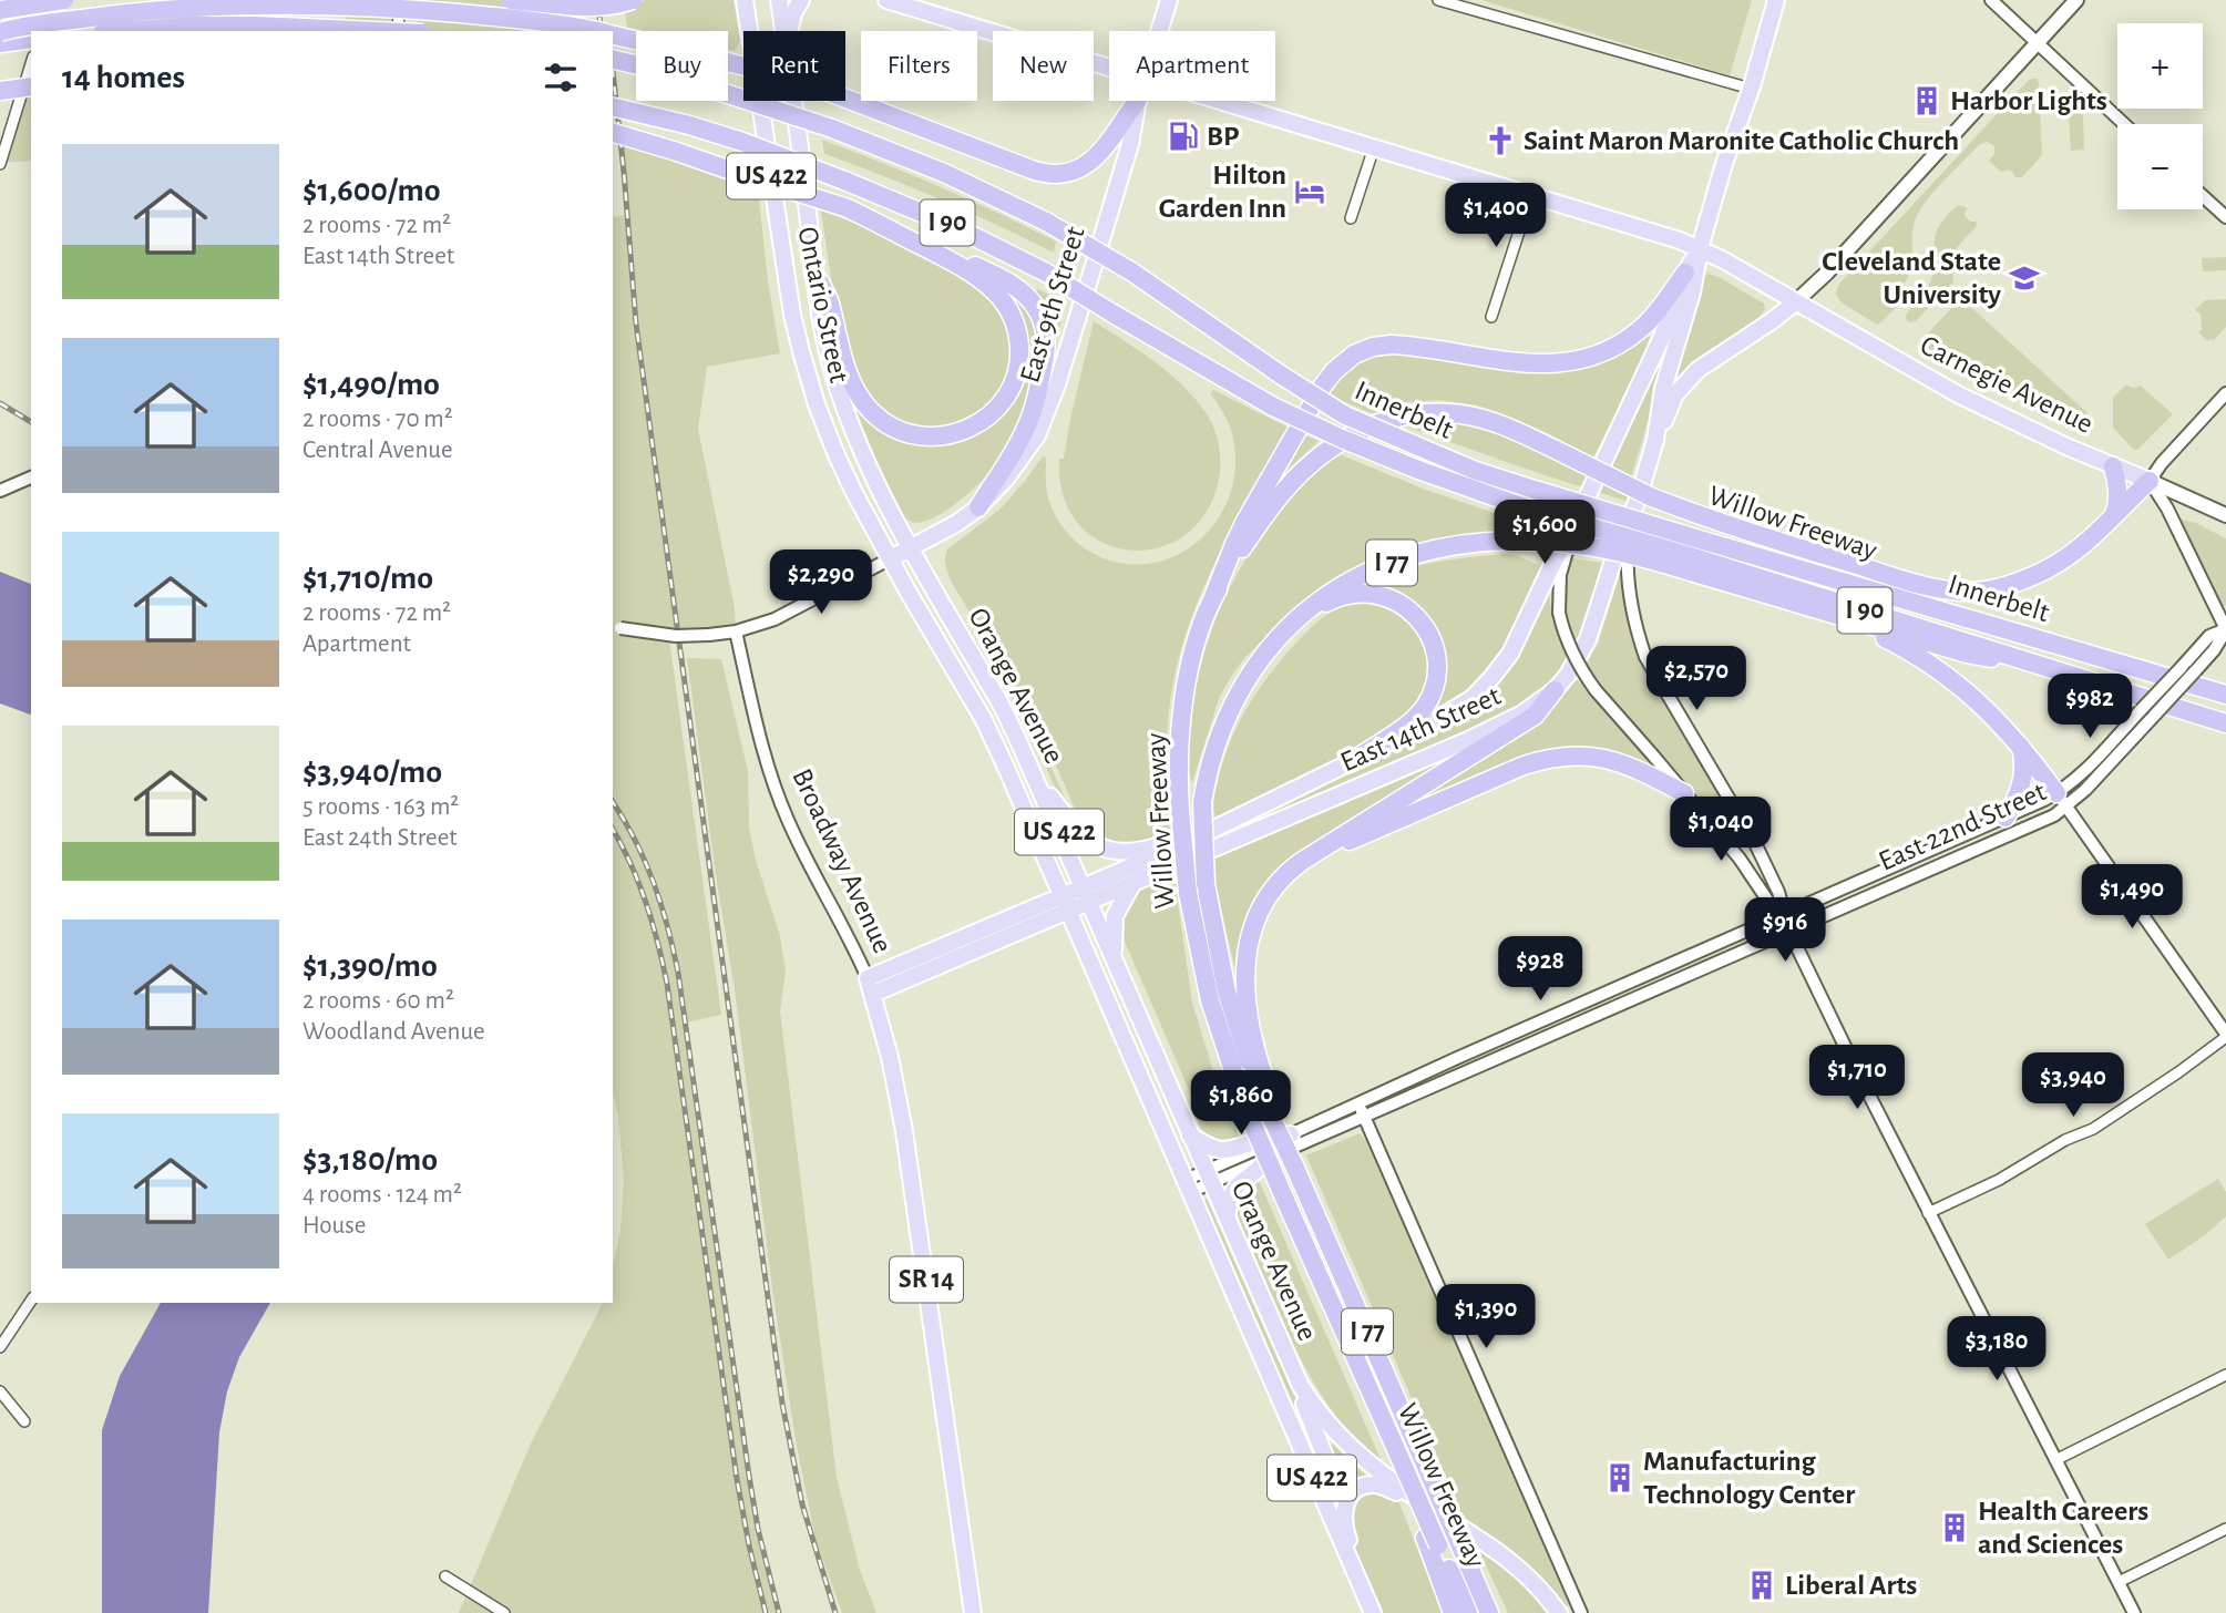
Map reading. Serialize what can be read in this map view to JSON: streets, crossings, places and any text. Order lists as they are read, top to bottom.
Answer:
{
  "streets": {
    "highway": [
      "I 90",
      "Innerbelt",
      "Willow Freeway",
      "I 77"
    ],
    "main road": [
      "US 422",
      "Ontario Street",
      "East 9th Street",
      "Carnegie Avenue",
      "Orange Avenue",
      "East 14th Street",
      "SR 14"
    ],
    "street": ["East 22nd Street", "Broadway Avenue"]
  },
  "crossings": [
    ["Ontario Street", "East 9th Street"],
    ["Ontario Street", "Orange Avenue"],
    ["East 9th Street", "Orange Avenue"],
    ["Carnegie Avenue", "East 14th Street"],
    ["Innerbelt", "Willow Freeway"],
    ["Willow Freeway", "East 14th Street"],
    ["Orange Avenue", "East 14th Street"],
    ["Orange Avenue", "East 22nd Street"],
    ["East 14th Street", "Broadway Avenue"],
    ["East 14th Street", "SR 14"],
    ["Broadway Avenue", "SR 14"]
  ],
  "places": {
    "building": [
      "Harbor Lights",
      "Manufacturing Technology Center",
      "Health Careers and Sciences",
      "Liberal Arts"
    ],
    "fuel station": ["BP"],
    "church": ["Saint Maron Maronite Catholic Church"],
    "hotel": ["Hilton Garden Inn"],
    "school or university": ["Cleveland State University"]
  },
  "page": {
    "map_buttons": ["+", "−"],
    "chip": [
      "Buy",
      "Rent",
      "Filters",
      "New",
      "Apartment"
    ],
    "heading": "14 homes",
    "list": [
      {
        "name": "$1,600/mo",
        "note": "2 rooms · 72 m² · East 14th Street"
      },
      {
        "name": "$1,490/mo",
        "note": "2 rooms · 70 m² · Central Avenue"
      },
      {
        "name": "$1,710/mo",
        "note": "2 rooms · 72 m² · Apartment"
      },
      {
        "name": "$3,940/mo",
        "note": "5 rooms · 163 m² · East 24th Street"
      },
      {
        "name": "$1,390/mo",
        "note": "2 rooms · 60 m² · Woodland Avenue"
      },
      {
        "name": "$3,180/mo",
        "note": "4 rooms · 124 m² · House"
      }
    ],
    "price": [
      "$1,400",
      "$1,600",
      "$2,290",
      "$2,570",
      "$982",
      "$1,040",
      "$1,490",
      "$916",
      "$928",
      "$1,710",
      "$3,940",
      "$1,860",
      "$1,390",
      "$3,180"
    ]
  }
}
